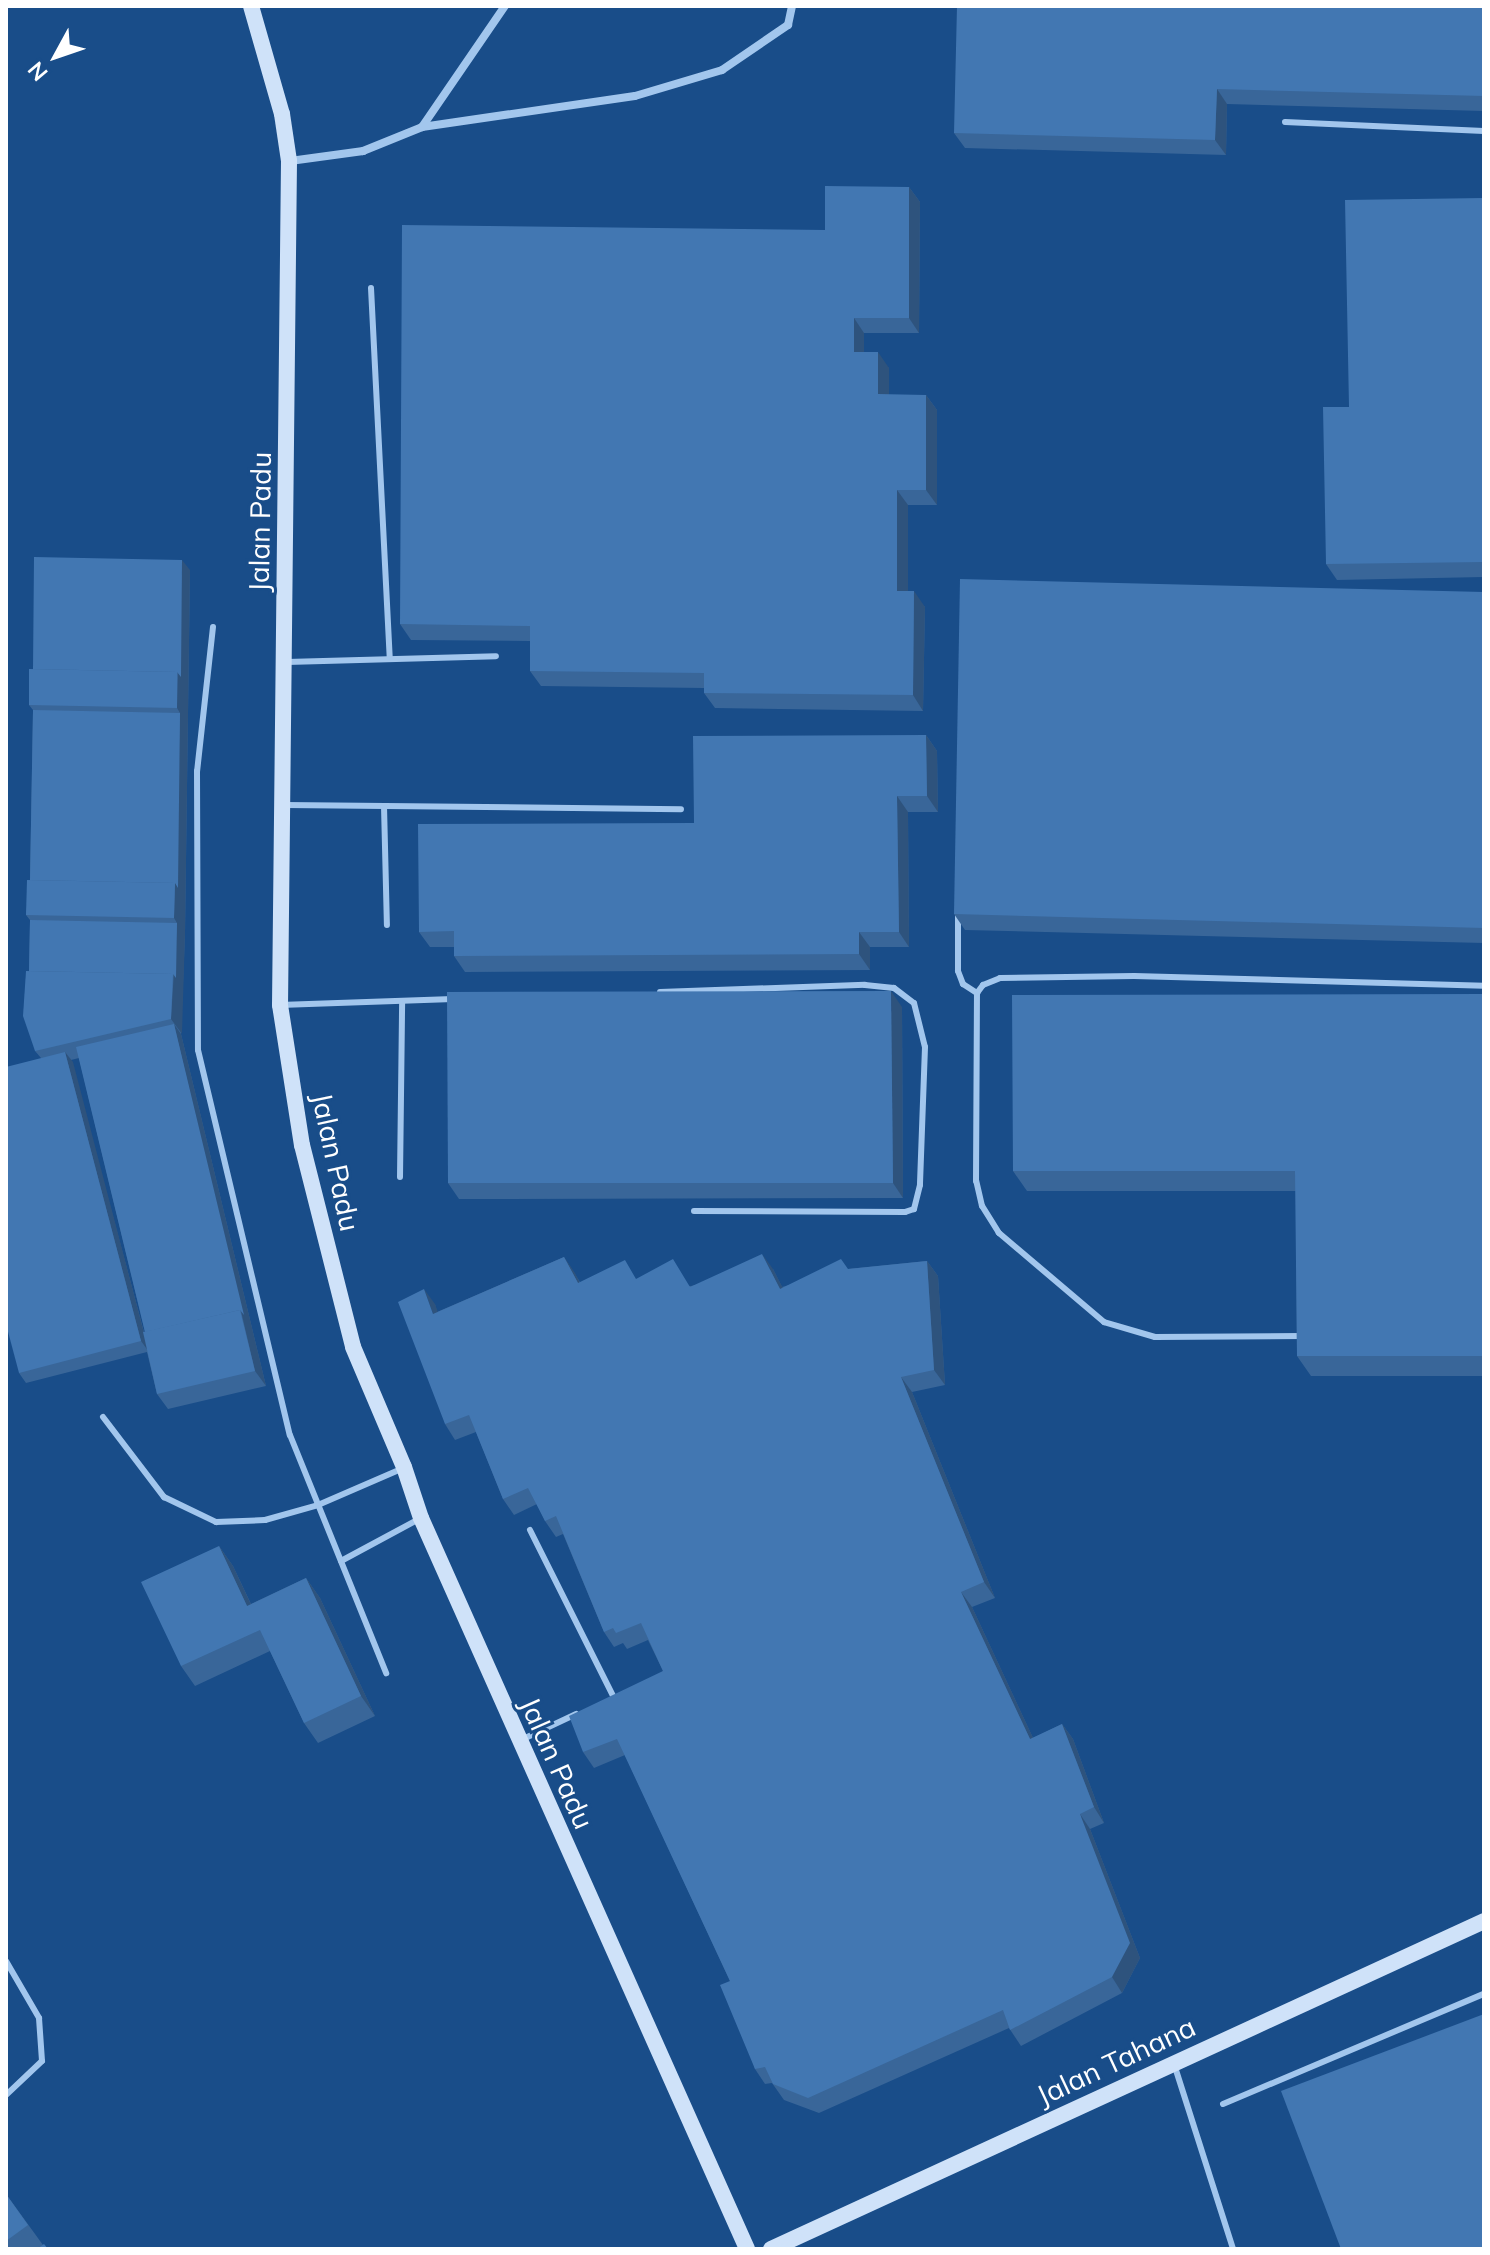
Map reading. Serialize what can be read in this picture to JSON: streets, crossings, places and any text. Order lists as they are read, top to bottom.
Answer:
{
  "streets": {
    "street": ["Jalan Padu", "Jalan Tahana"]
  },
  "north": "bottom left"
}
